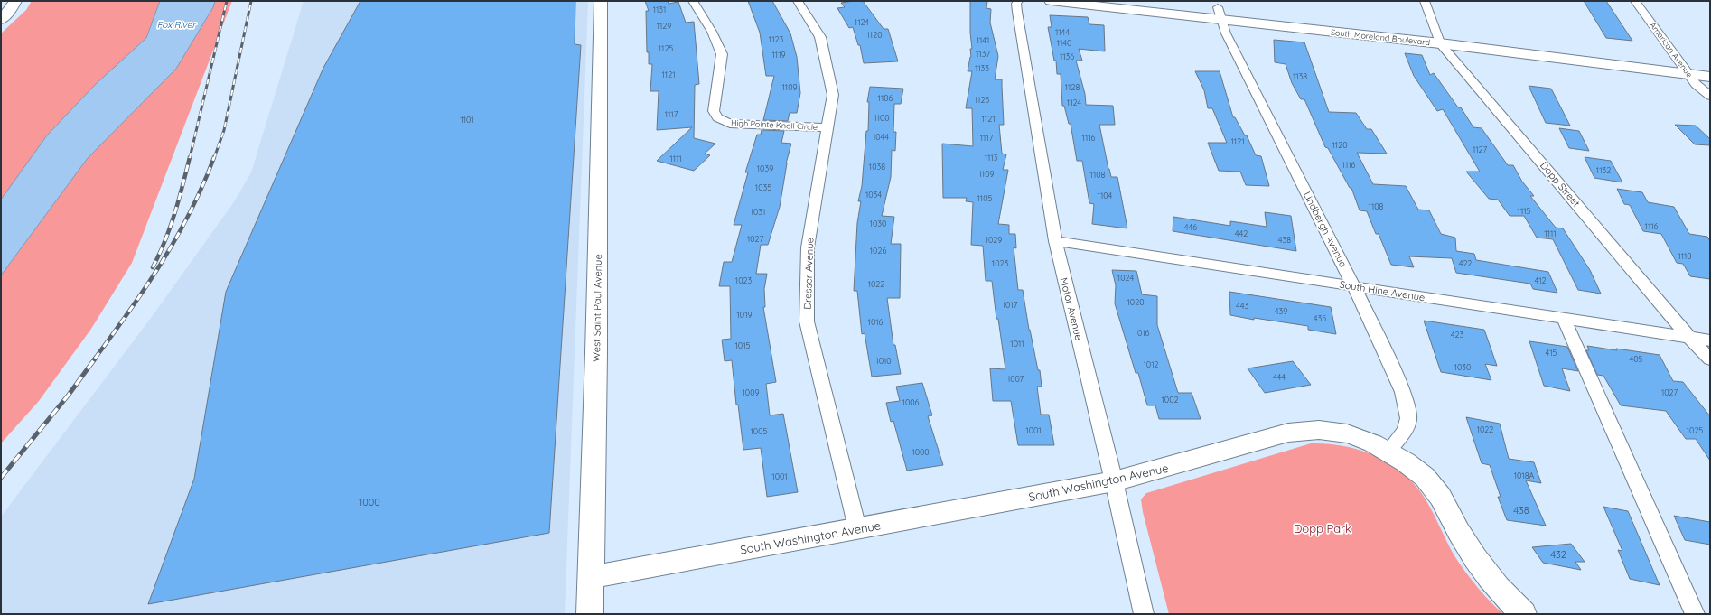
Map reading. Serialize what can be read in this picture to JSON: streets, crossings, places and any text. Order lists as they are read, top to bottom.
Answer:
{
  "streets": {
    "street": [
      "South Moreland Boulevard",
      "American Avenue",
      "High Pointe Knoll Circle",
      "Dopp Street",
      "Lindbergh Avenue",
      "Dresser Avenue",
      "South Hine Avenue",
      "West Saint Paul Avenue",
      "Motor Avenue",
      "South Washington Avenue"
    ]
  },
  "crossings": [
    ["South Moreland Boulevard", "American Avenue"],
    ["South Moreland Boulevard", "Dopp Street"],
    ["South Moreland Boulevard", "Lindbergh Avenue"],
    ["High Pointe Knoll Circle", "Dresser Avenue"],
    ["Dopp Street", "South Hine Avenue"],
    ["Lindbergh Avenue", "South Hine Avenue"],
    ["Lindbergh Avenue", "South Washington Avenue"],
    ["Dresser Avenue", "South Washington Avenue"],
    ["South Hine Avenue", "Motor Avenue"],
    ["West Saint Paul Avenue", "South Washington Avenue"],
    ["Motor Avenue", "South Washington Avenue"]
  ],
  "water": ["Fox River"],
  "parks": ["Dopp Park"],
  "house_numbers": [
    "1131",
    "1124",
    "1129",
    "1144",
    "1120",
    "1123",
    "1141",
    "1140",
    "1125",
    "1137",
    "1119",
    "1136",
    "1133",
    "1121",
    "1138",
    "1109",
    "1128",
    "1106",
    "1125",
    "1124",
    "1117",
    "1100",
    "1121",
    "1101",
    "1044",
    "1117",
    "1116",
    "1121",
    "1120",
    "1127",
    "1113",
    "1111",
    "1116",
    "1038",
    "1039",
    "1132",
    "1109",
    "1108",
    "1035",
    "1034",
    "1104",
    "1105",
    "1108",
    "1115",
    "1031",
    "1030",
    "1116",
    "446",
    "442",
    "1111",
    "1027",
    "1029",
    "438",
    "1026",
    "1110",
    "1023",
    "422",
    "1024",
    "1023",
    "412",
    "1022",
    "1020",
    "1017",
    "443",
    "439",
    "1019",
    "435",
    "1016",
    "1016",
    "423",
    "1011",
    "1015",
    "415",
    "405",
    "1010",
    "1012",
    "1030",
    "444",
    "1007",
    "1009",
    "1027",
    "1002",
    "1006",
    "1022",
    "1001",
    "1025",
    "1005",
    "1000",
    "1018A",
    "1001",
    "1000",
    "438",
    "432"
  ]
}
